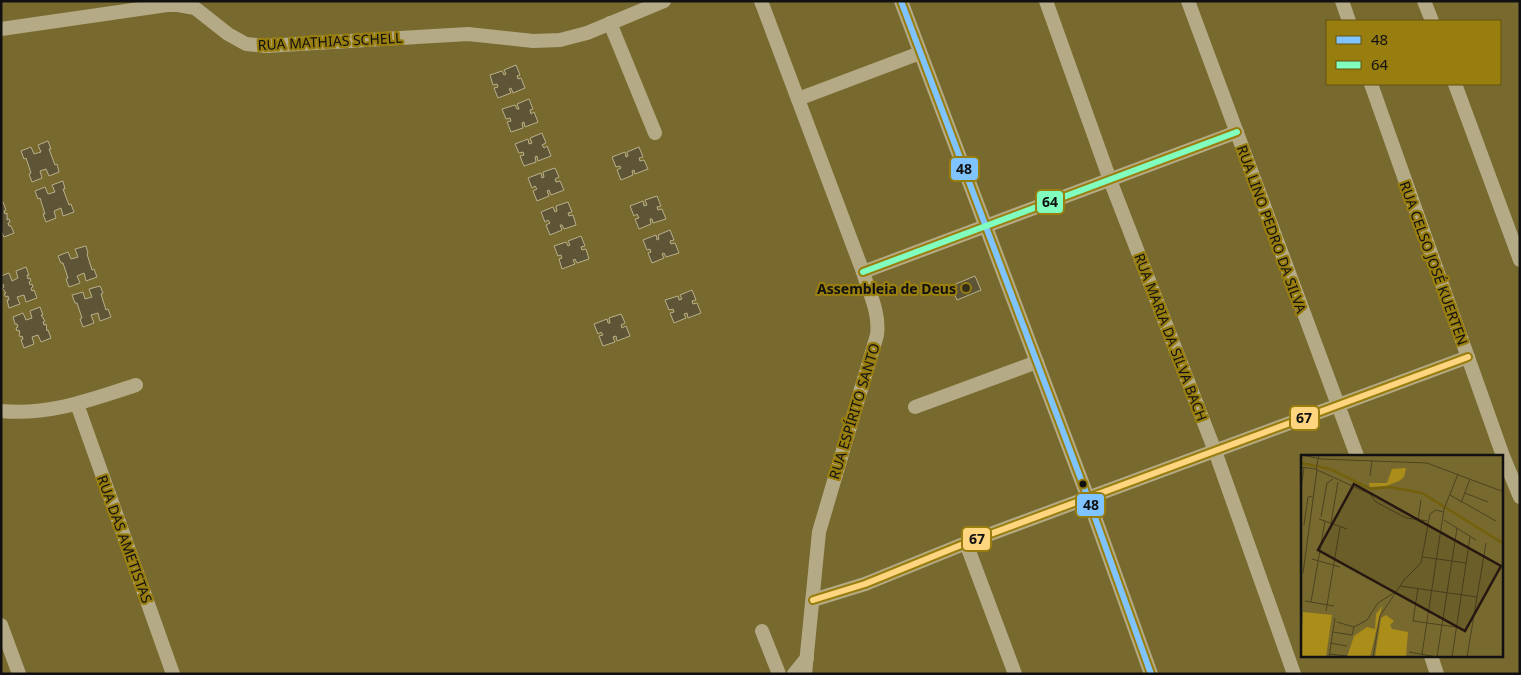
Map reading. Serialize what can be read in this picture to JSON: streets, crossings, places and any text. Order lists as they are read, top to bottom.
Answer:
{
  "streets": {
    "street": [
      "RUA MATHIAS SCHELL",
      "RUA LINO PEDRO DA SILVA",
      "RUA CELSO JOSÉ KUERTEN",
      "RUA MARIA DA SILVA BACH",
      "RUA ESPÍRITO SANTO",
      "RUA DAS AMETISTAS"
    ]
  },
  "places": ["Assembleia de Deus"],
  "lines": ["transit line 48", "transit line 64", "transit line 67"],
  "legend": ["48", "64"]
}
